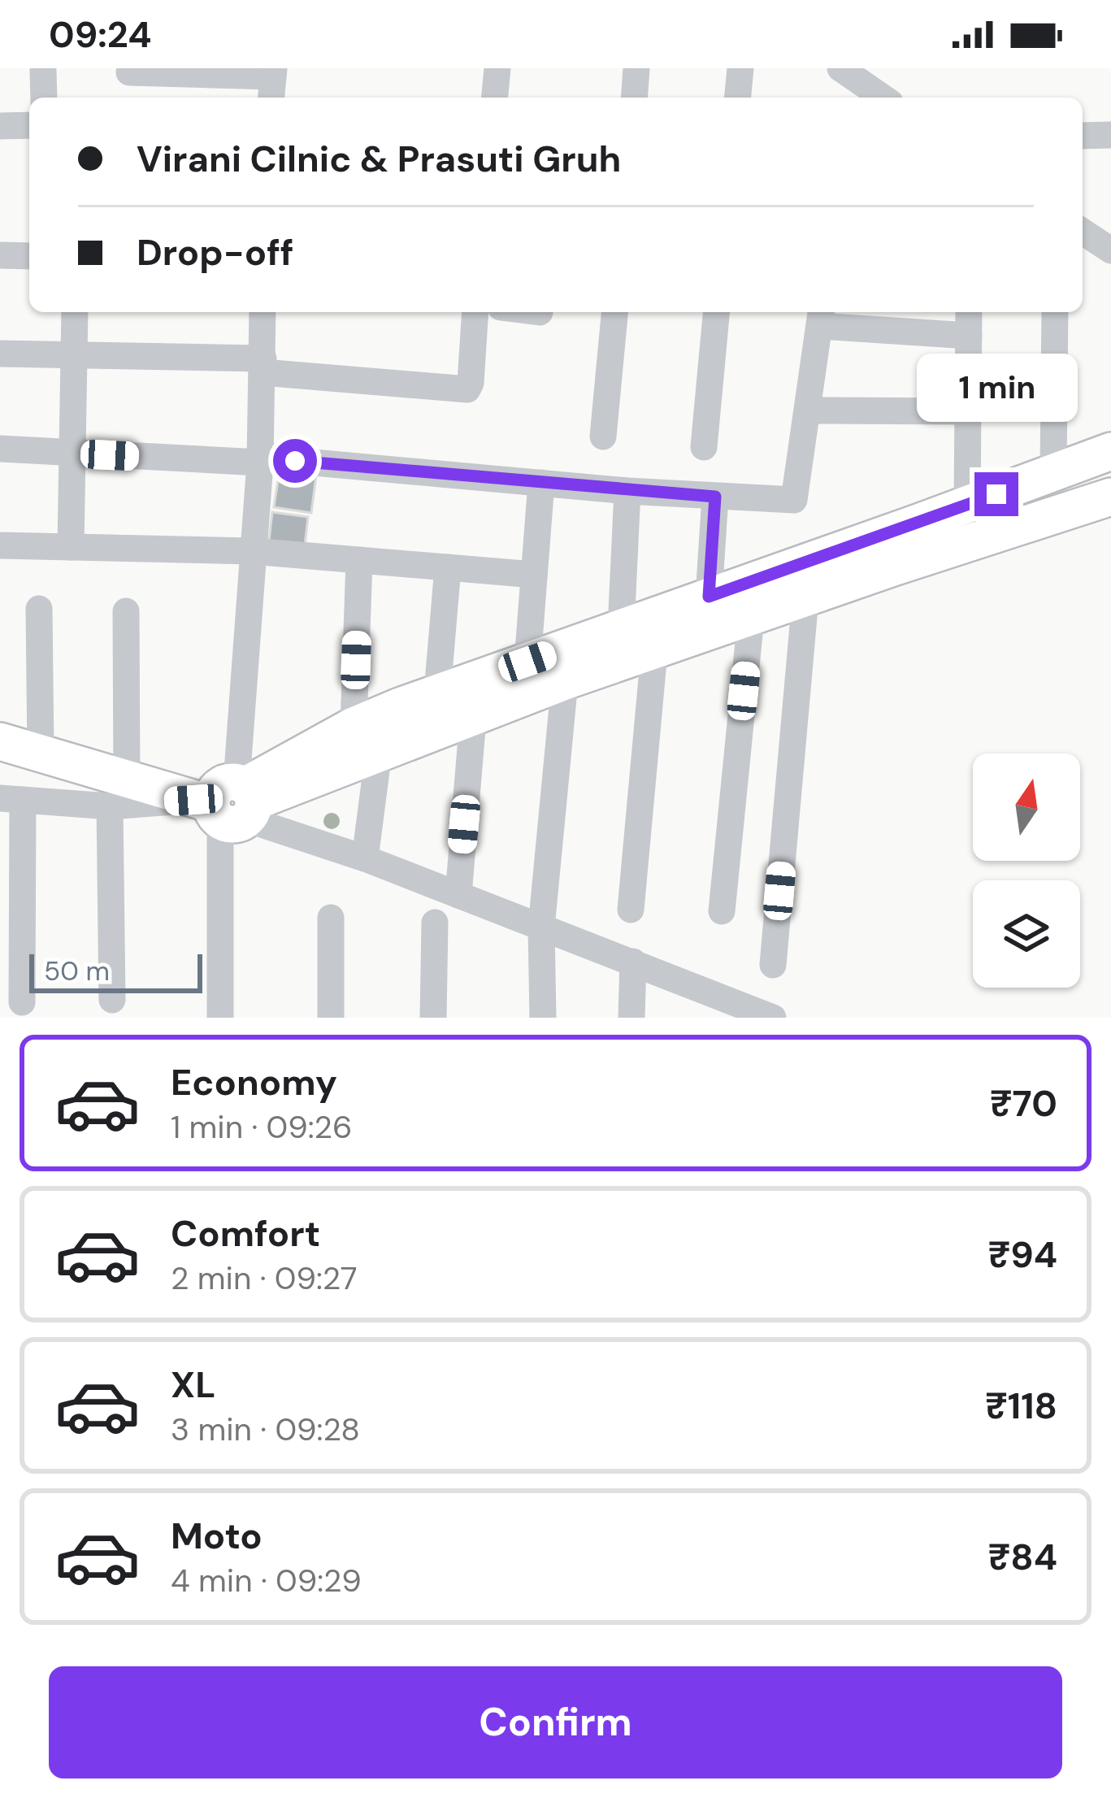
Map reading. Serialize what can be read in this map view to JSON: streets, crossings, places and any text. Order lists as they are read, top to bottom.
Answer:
{
  "scale_bar": "50 m",
  "north": "top",
  "page": {
    "status": "09:24",
    "banner": ["Virani Cilnic & Prasuti Gruh", "Drop-off"],
    "bubble": "1 min",
    "scale": "50 m",
    "list": [
      {
        "name": "Economy",
        "note": "1 min · 09:26",
        "value": "₹70"
      },
      {
        "name": "Comfort",
        "note": "2 min · 09:27",
        "value": "₹94"
      },
      {
        "name": "XL",
        "note": "3 min · 09:28",
        "value": "₹118"
      },
      {
        "name": "Moto",
        "note": "4 min · 09:29",
        "value": "₹84"
      }
    ],
    "buttons": "Confirm"
  }
}
